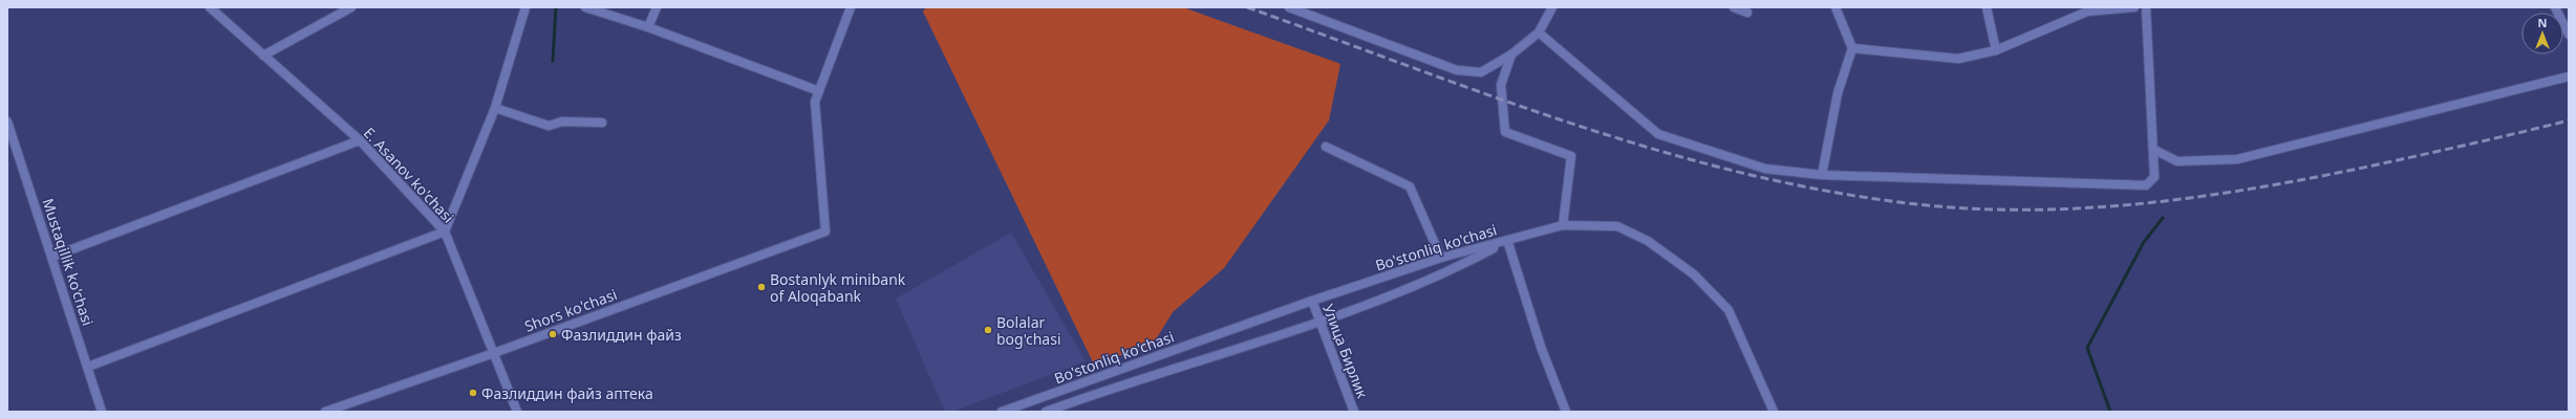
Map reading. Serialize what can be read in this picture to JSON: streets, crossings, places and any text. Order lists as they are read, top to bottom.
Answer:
{
  "streets": {
    "street": [
      "E. Asanov ko'chasi",
      "Bo'stonliq ko'chasi",
      "Mustaqillik ko'chasi",
      "Shors ko'chasi",
      "Улица Бирлик"
    ]
  },
  "crossings": [
    ["E. Asanov ko'chasi", "Shors ko'chasi"],
    ["Bo'stonliq ko'chasi", "Улица Бирлик"]
  ],
  "places": [
    "Bostanlyk minibank of Aloqabank",
    "Bolalar bog'chasi",
    "Фазлиддин файз",
    "Фазлиддин файз аптека"
  ],
  "north": "top"
}
